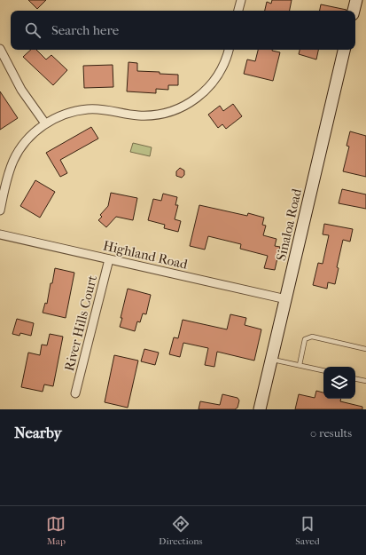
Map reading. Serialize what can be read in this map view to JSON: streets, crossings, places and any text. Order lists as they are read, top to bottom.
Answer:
{
  "streets": {
    "street": ["Sinaloa Road", "Highland Road", "River Hills Court"]
  },
  "crossings": [
    ["Sinaloa Road", "Highland Road"],
    ["Highland Road", "River Hills Court"]
  ],
  "page": {
    "search": "Search here",
    "heading": ["Nearby", "0 results"],
    "nav": ["Map", "Directions", "Saved"]
  }
}
